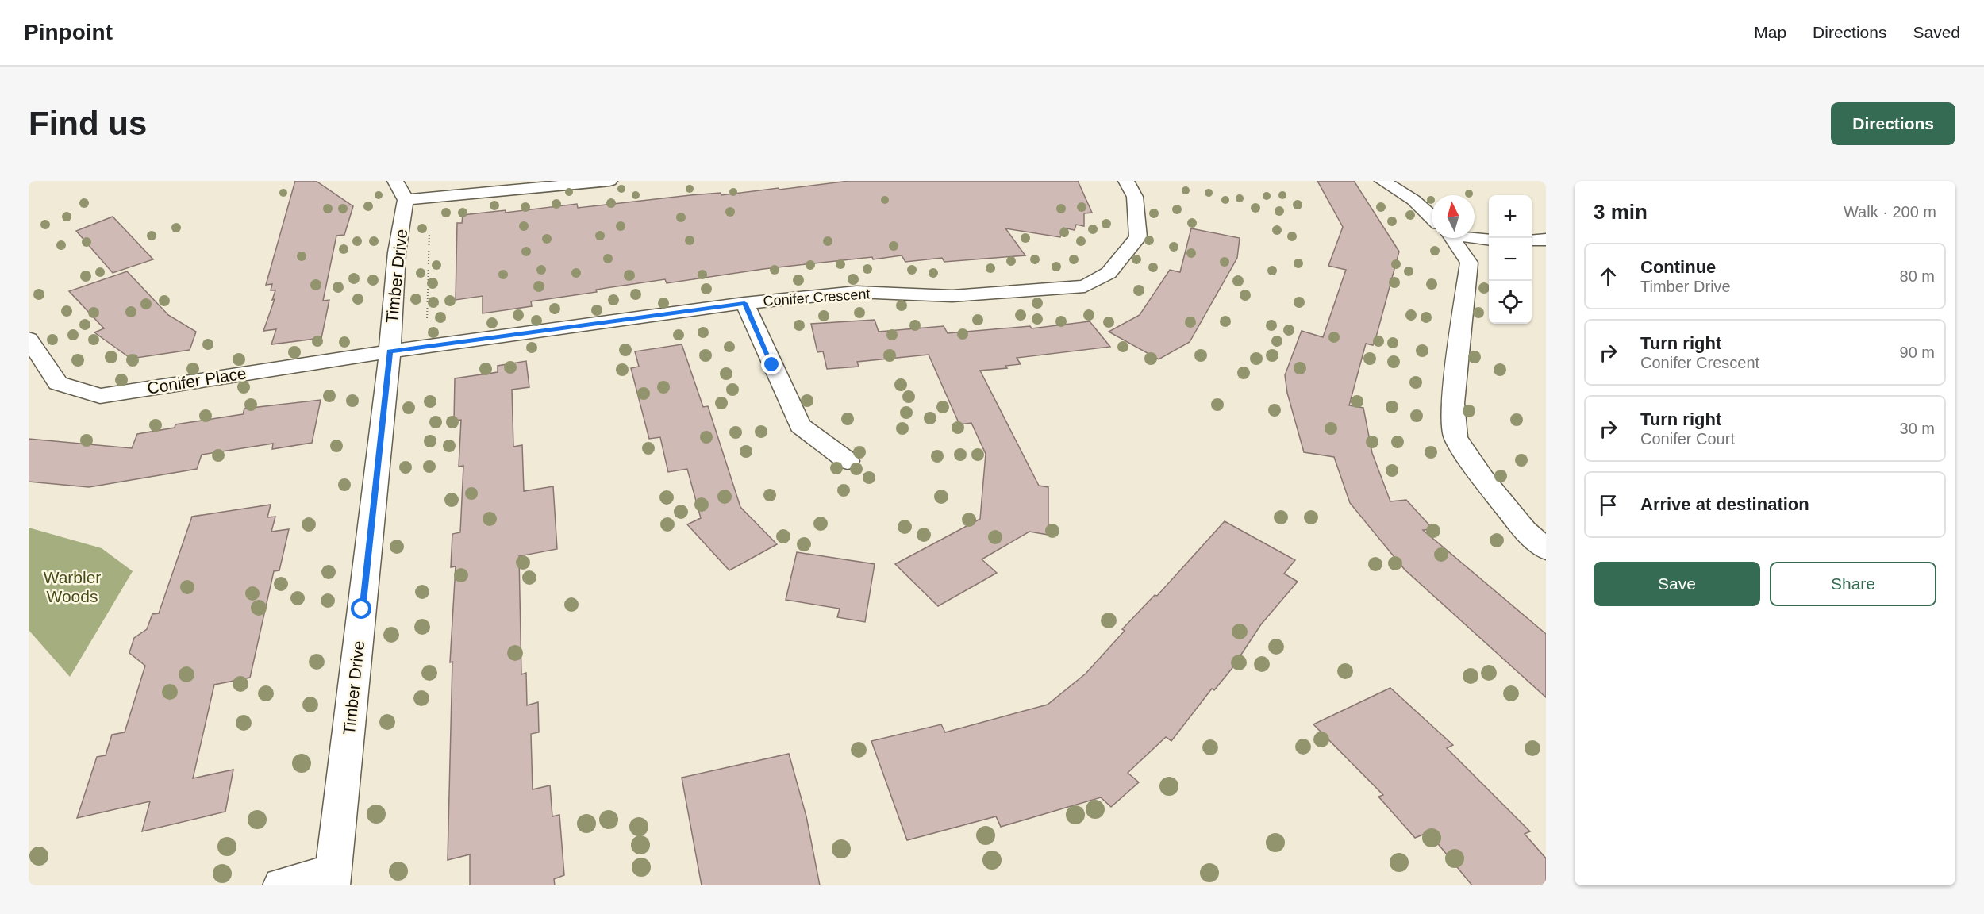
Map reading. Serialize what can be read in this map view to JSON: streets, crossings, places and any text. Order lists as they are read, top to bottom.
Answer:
{
  "streets": {
    "street": ["Timber Drive", "Conifer Crescent", "Conifer Place"]
  },
  "crossings": [
    ["Timber Drive", "Conifer Crescent"],
    ["Timber Drive", "Conifer Place"],
    ["Conifer Crescent", "Conifer Place"]
  ],
  "parks": ["Warbler Woods"],
  "north": "top",
  "page": {
    "header": "Pinpoint",
    "nav": ["Map", "Directions", "Saved"],
    "buttons": [
      "Directions",
      ["Save", "Share"]
    ],
    "title": "Find us",
    "heading": ["3 min", "Walk · 200 m"],
    "map_buttons": ["+", "−"],
    "list": [
      ["Continue", "Timber Drive", "80 m"],
      ["Turn right", "Conifer Crescent", "90 m"],
      ["Turn right", "Conifer Court", "30 m"],
      "Arrive at destination"
    ]
  }
}
